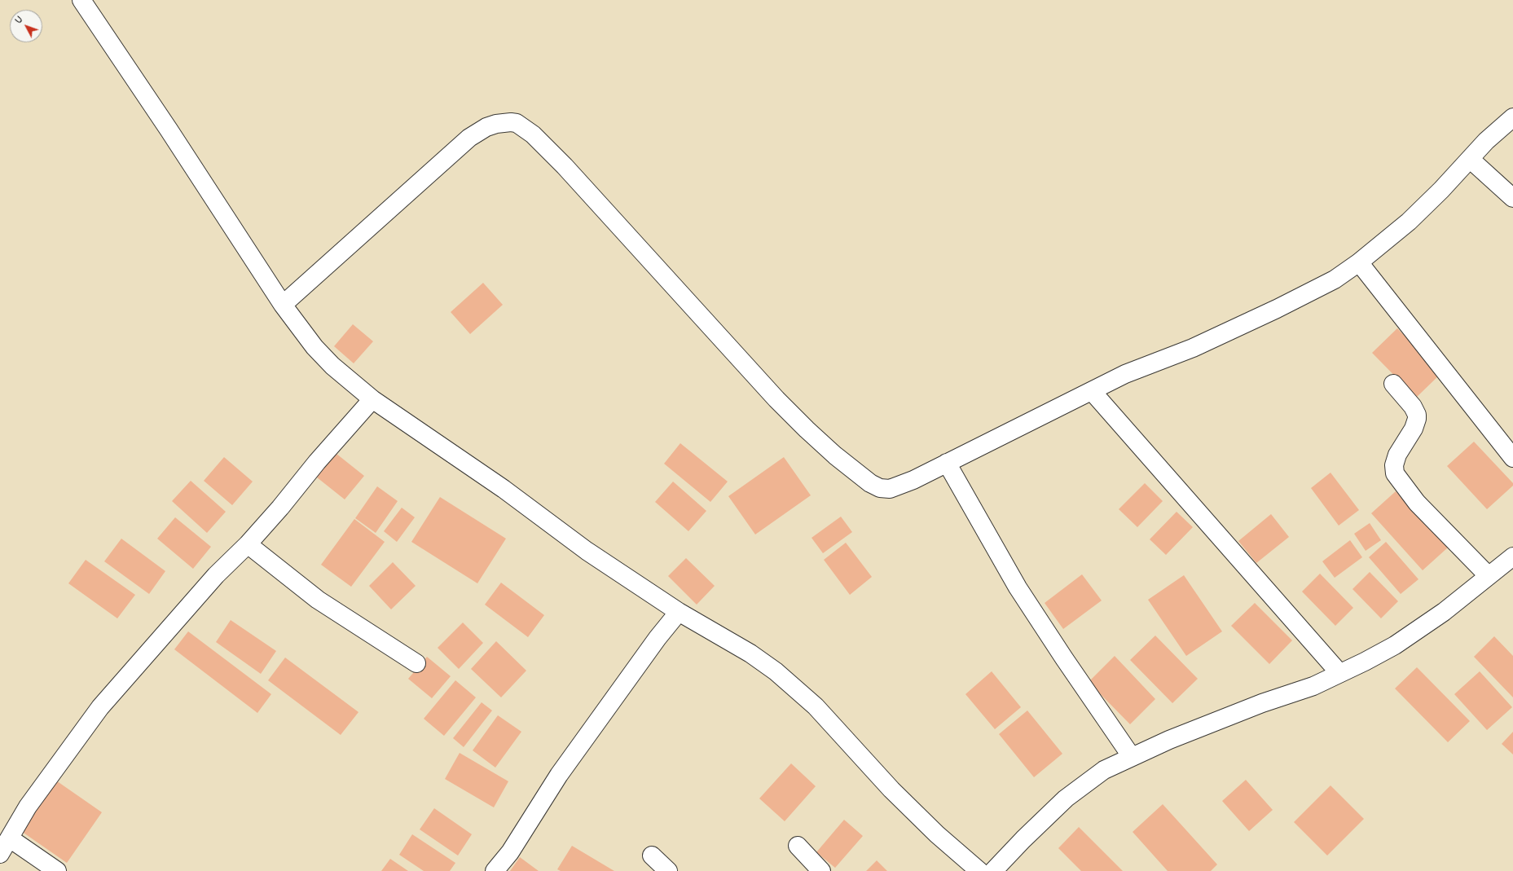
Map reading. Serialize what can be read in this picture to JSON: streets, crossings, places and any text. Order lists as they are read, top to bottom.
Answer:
{
  "north": "top left"
}
